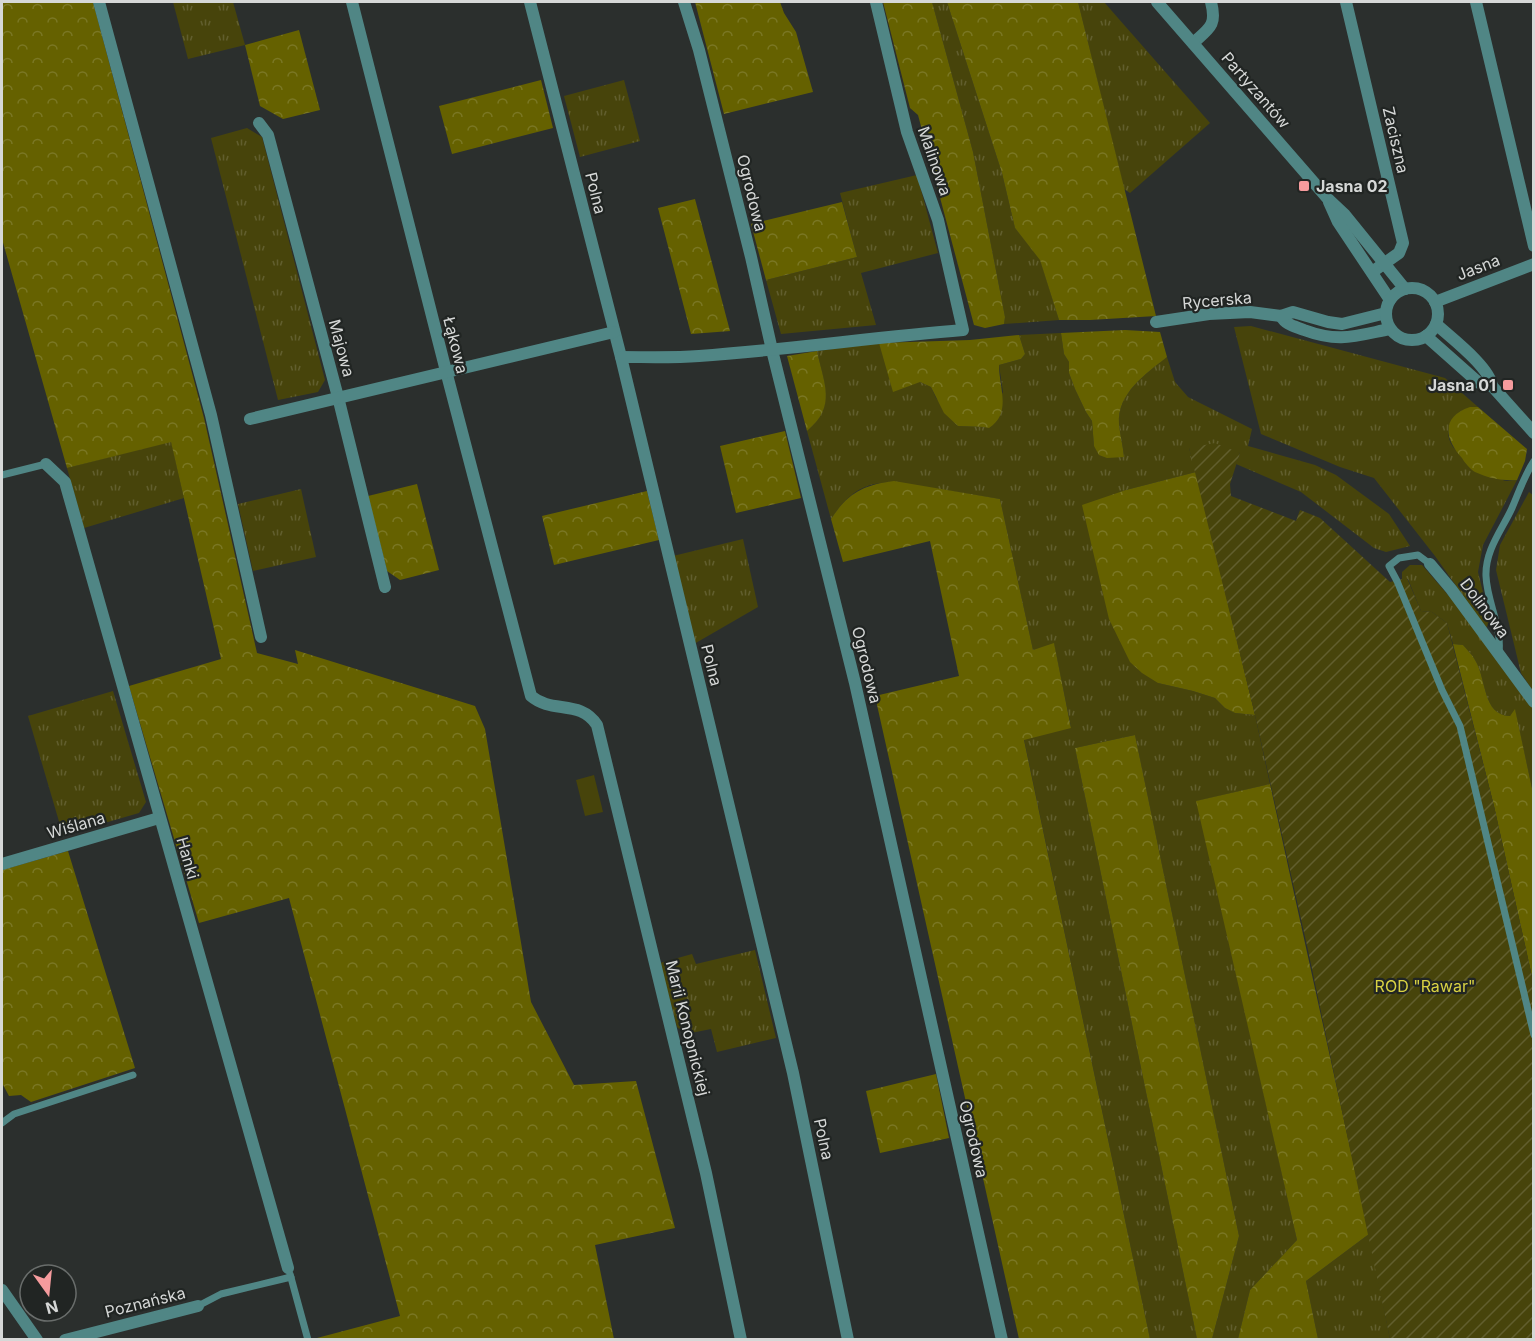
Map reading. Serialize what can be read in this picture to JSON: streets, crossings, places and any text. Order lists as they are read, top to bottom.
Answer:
{
  "streets": {
    "street": [
      "Partyzantów",
      "Zaciszna",
      "Malinowa",
      "Polna",
      "Ogrodowa",
      "Jasna",
      "Rycerska",
      "Łąkowa",
      "Majowa",
      "Dolinowa",
      "Wiślana",
      "Hanki",
      "Marii Konopnickiej",
      "Poznańska"
    ]
  },
  "crossings": [
    ["Partyzantów", "Zaciszna"],
    ["Partyzantów", "Jasna"],
    ["Partyzantów", "Rycerska"],
    ["Malinowa", "Ogrodowa"],
    ["Jasna", "Rycerska"],
    ["Łąkowa", "Marii Konopnickiej"],
    ["Wiślana", "Hanki"]
  ],
  "parks": ["ROD \"Rawar\""],
  "places": {
    "transit": ["Jasna 02", "Jasna 01"]
  },
  "north": "bottom"
}
